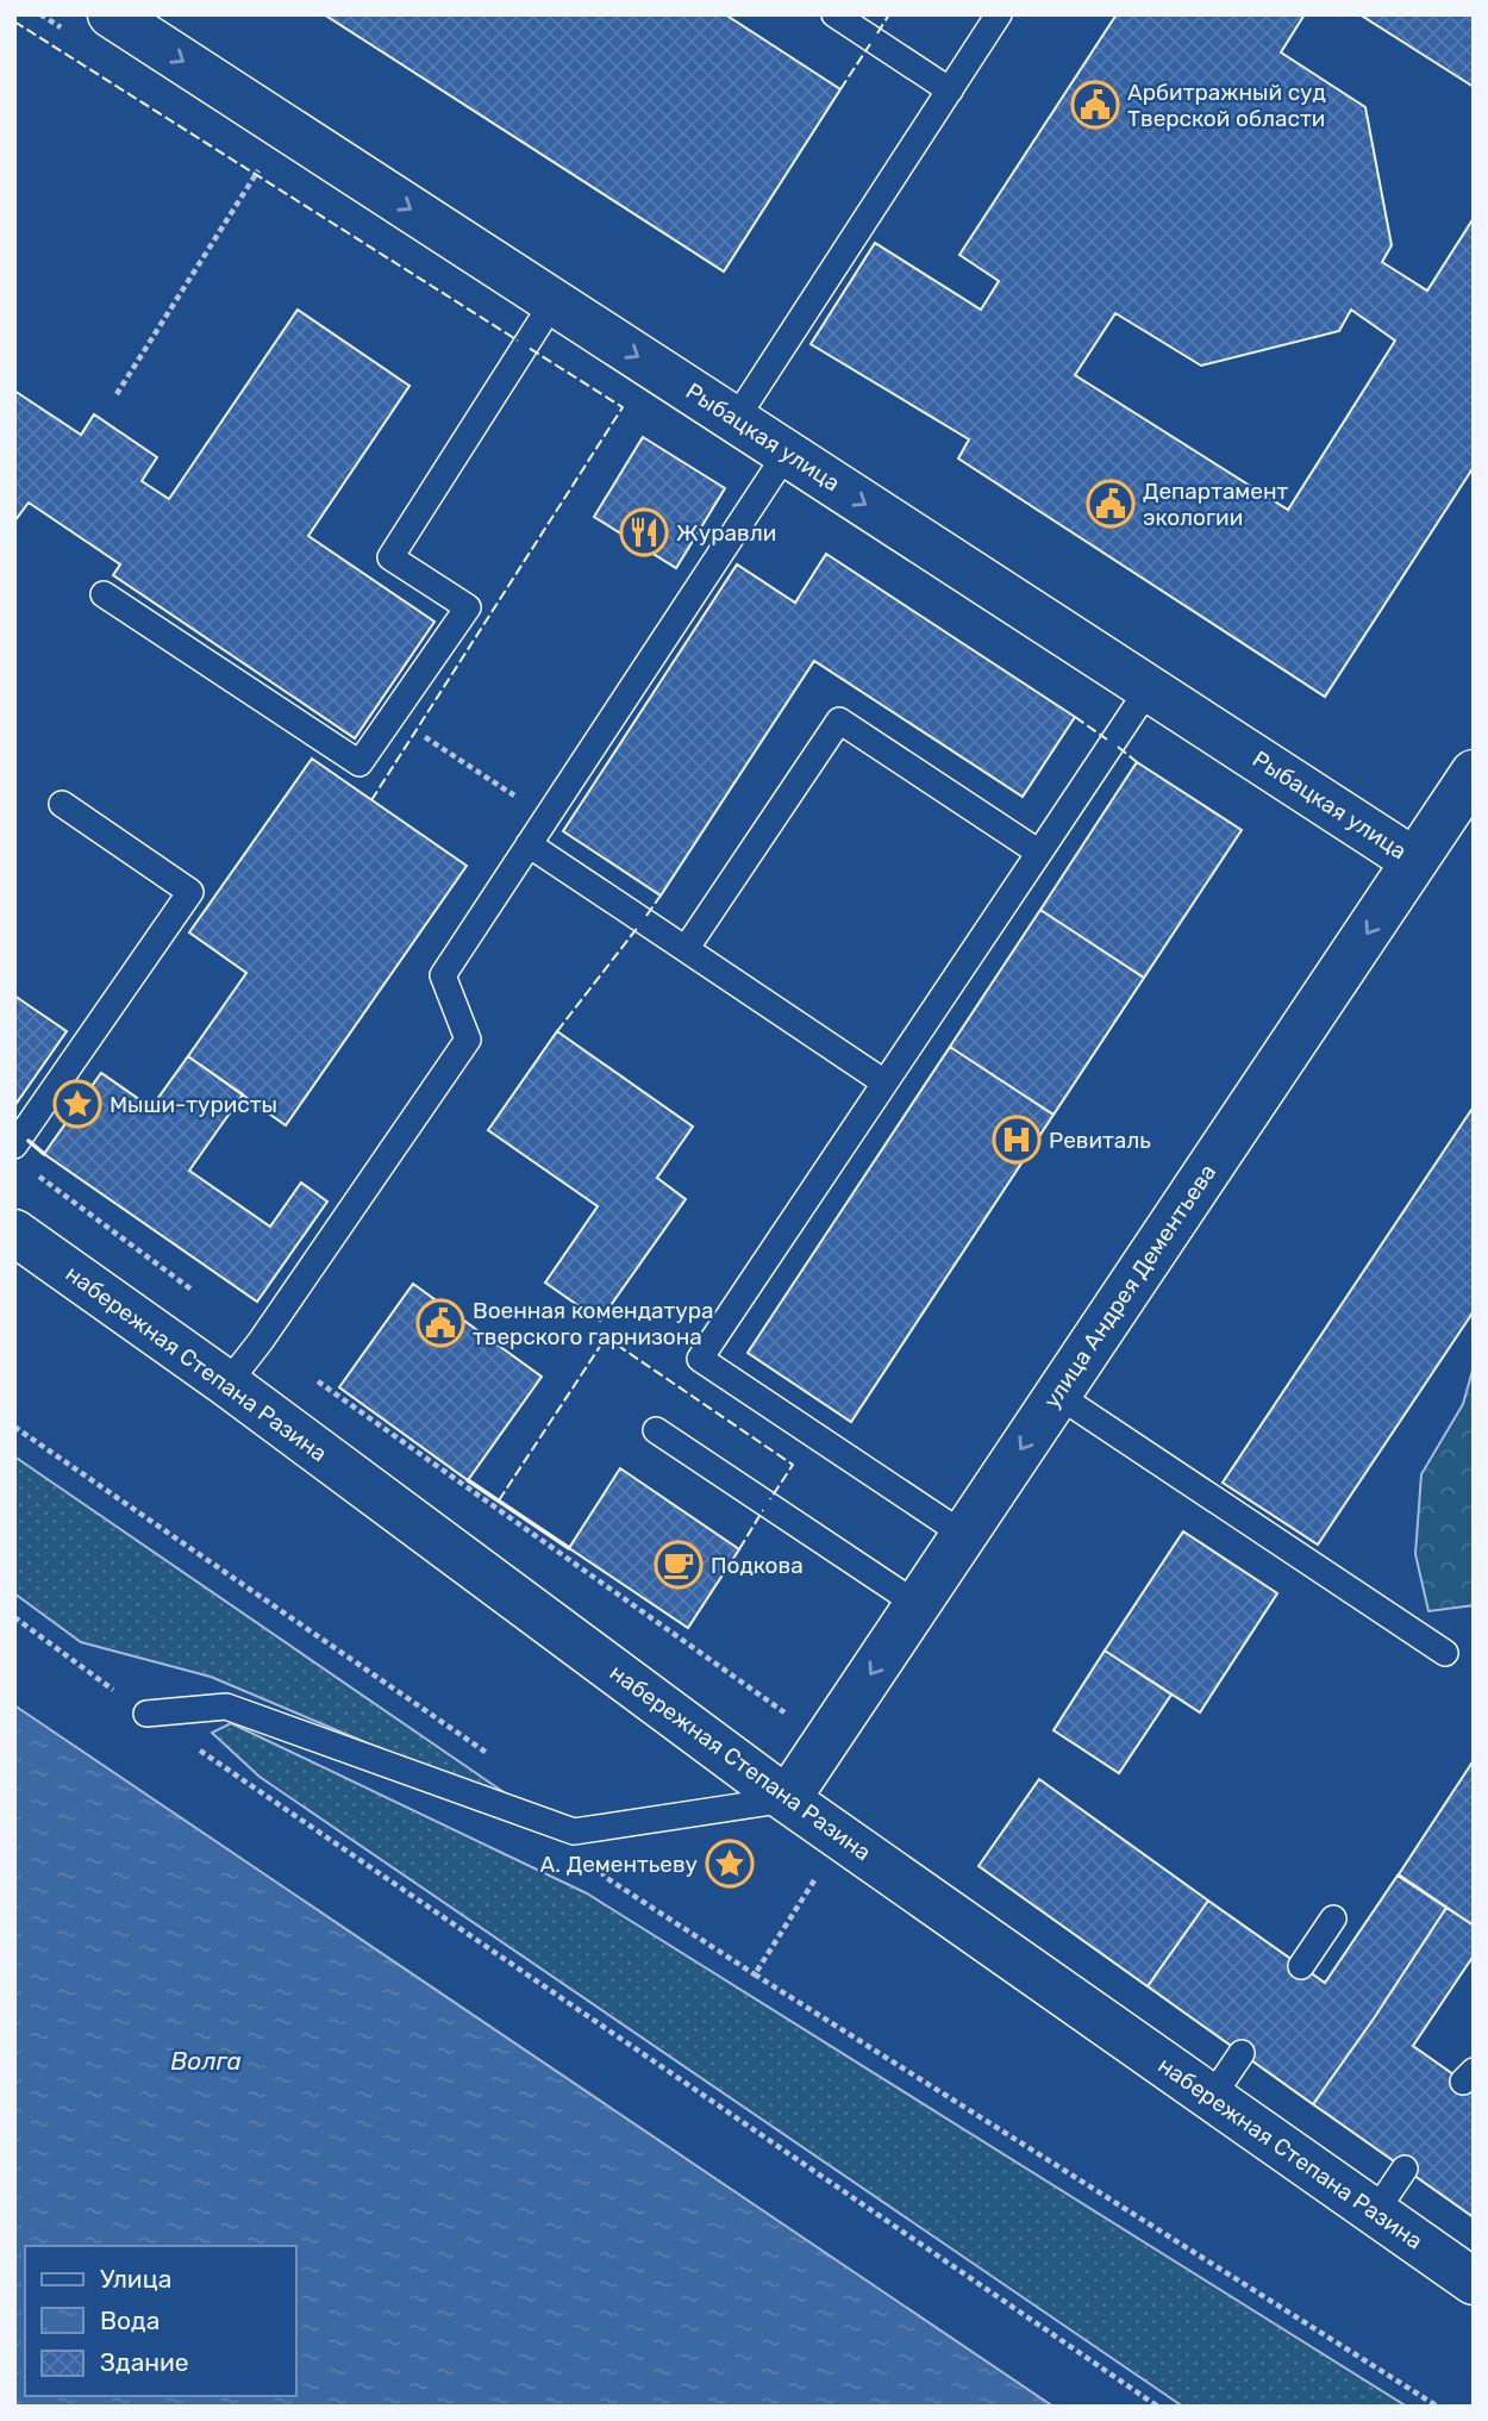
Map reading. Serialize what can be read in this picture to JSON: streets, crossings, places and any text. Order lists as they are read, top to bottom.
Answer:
{
  "streets": {
    "street": ["Рыбацкая улица", "улица Андрея Дементьева", "набережная Степана Разина"]
  },
  "crossings": [
    ["Рыбацкая улица", "улица Андрея Дементьева"],
    ["улица Андрея Дементьева", "набережная Степана Разина"]
  ],
  "one_way": ["Рыбацкая улица", "улица Андрея Дементьева"],
  "water": ["Волга"],
  "places": {
    "public building": ["Арбитражный суд Тверской области", "Департамент экологии", "Военная комендатура тверского гарнизона"],
    "restaurant": ["Журавли"],
    "place": ["Мыши-туристы", "А. Дементьеву"],
    "hospital": ["Ревиталь"],
    "cafe": ["Подкова"]
  },
  "legend": ["Улица", "Вода", "Здание"]
}
